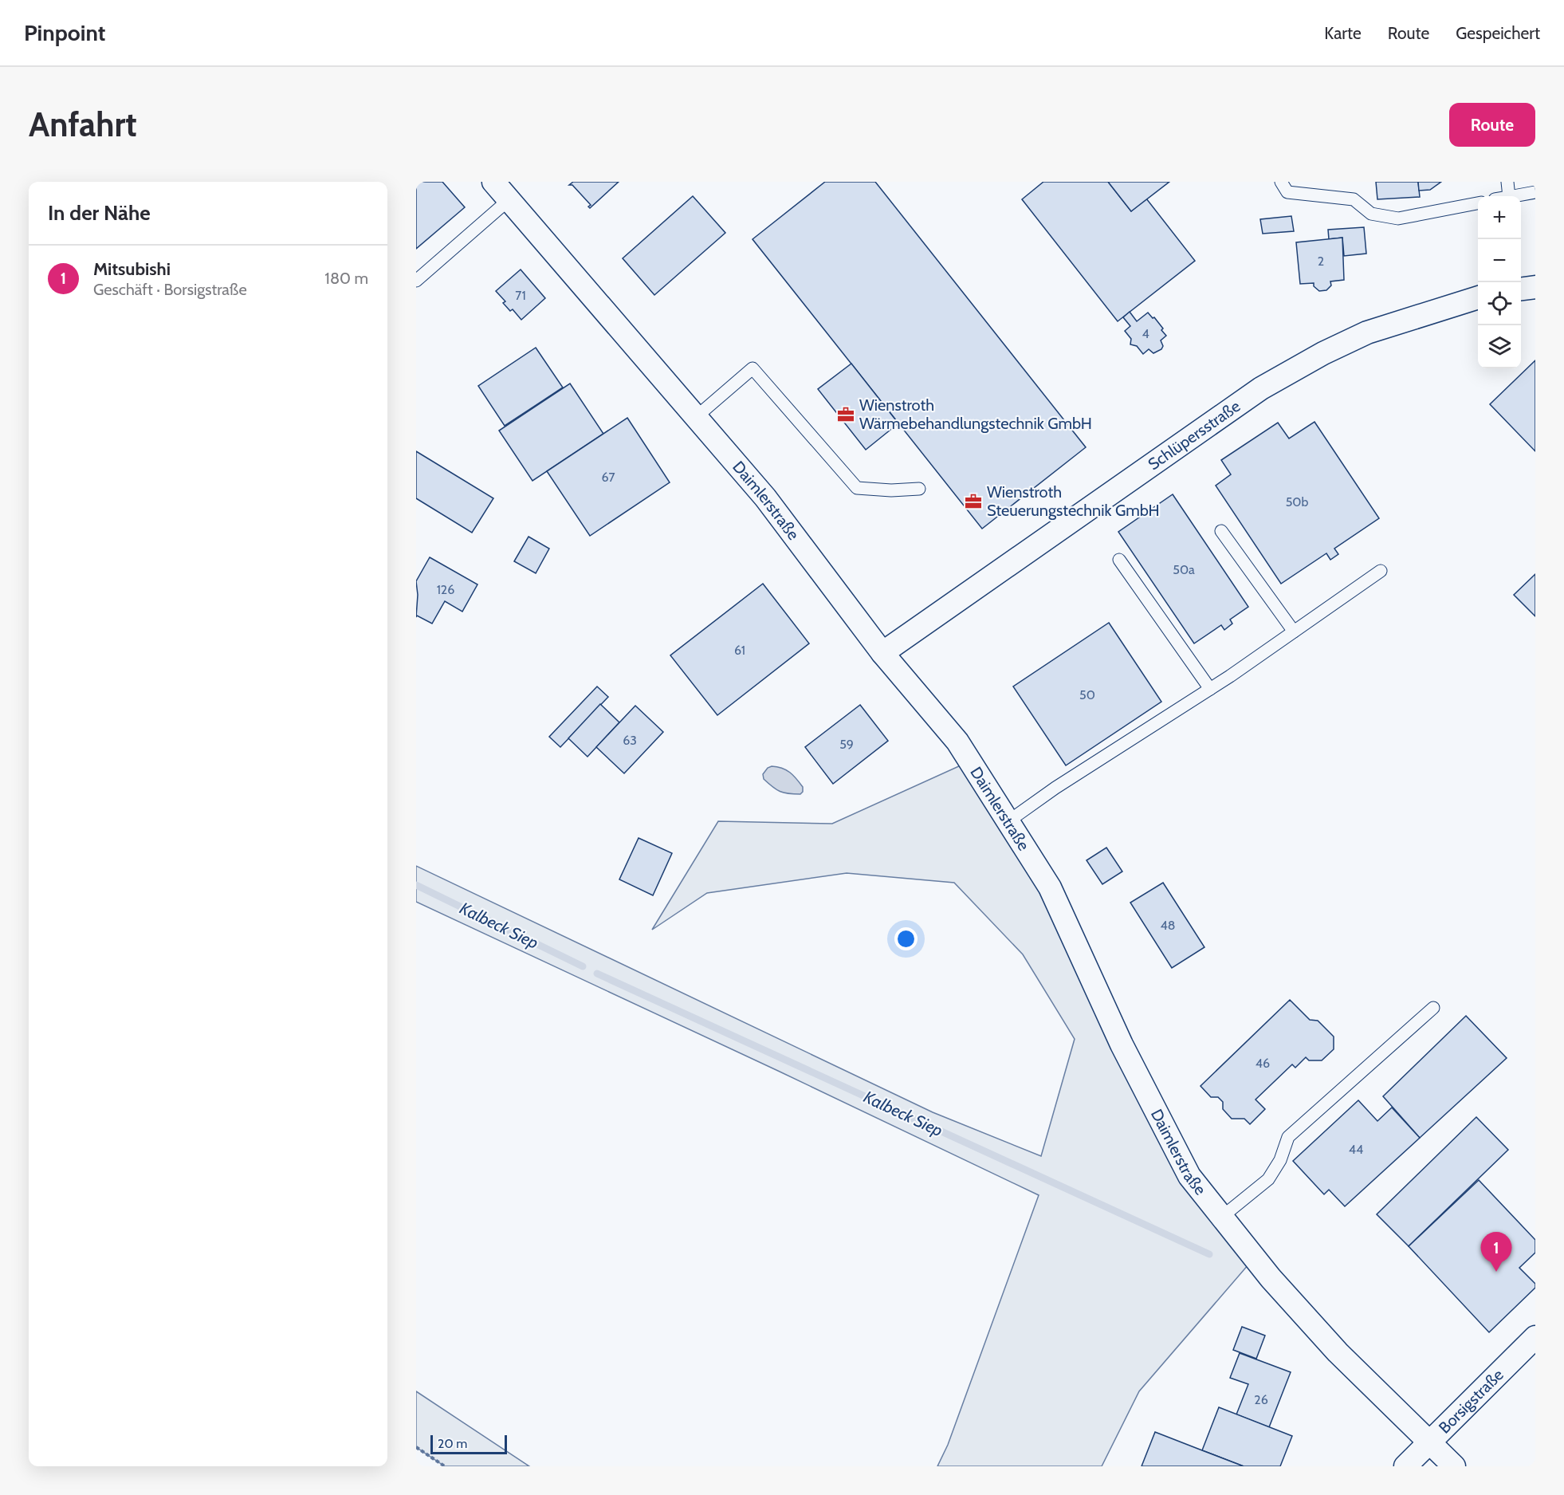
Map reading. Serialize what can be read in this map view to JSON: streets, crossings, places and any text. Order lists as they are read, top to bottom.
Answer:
{
  "streets": {
    "street": ["Schlüpersstraße", "Daimlerstraße", "Borsigstraße"]
  },
  "crossings": [
    ["Schlüpersstraße", "Daimlerstraße"],
    ["Daimlerstraße", "Borsigstraße"]
  ],
  "water": ["Kalbeck Siep"],
  "places": {
    "office": ["Wienstroth Wärmebehandlungstechnik GmbH", "Wienstroth Steuerungstechnik GmbH"]
  },
  "house_numbers": [
    "2",
    "71",
    "4",
    "67",
    "50b",
    "50a",
    "126",
    "61",
    "50",
    "63",
    "59",
    "48",
    "46",
    "44",
    "26"
  ],
  "scale_bar": "20 m",
  "page": {
    "header": "Pinpoint",
    "nav": ["Karte", "Route", "Gespeichert"],
    "buttons": "Route",
    "title": "Anfahrt",
    "heading": "In der Nähe",
    "map_buttons": ["+", "−"],
    "list": [
      {
        "mark": "1",
        "name": "Mitsubishi",
        "note": "Geschäft · Borsigstraße",
        "value": "180 m"
      }
    ],
    "pins": "1",
    "scale": "20 m"
  }
}
